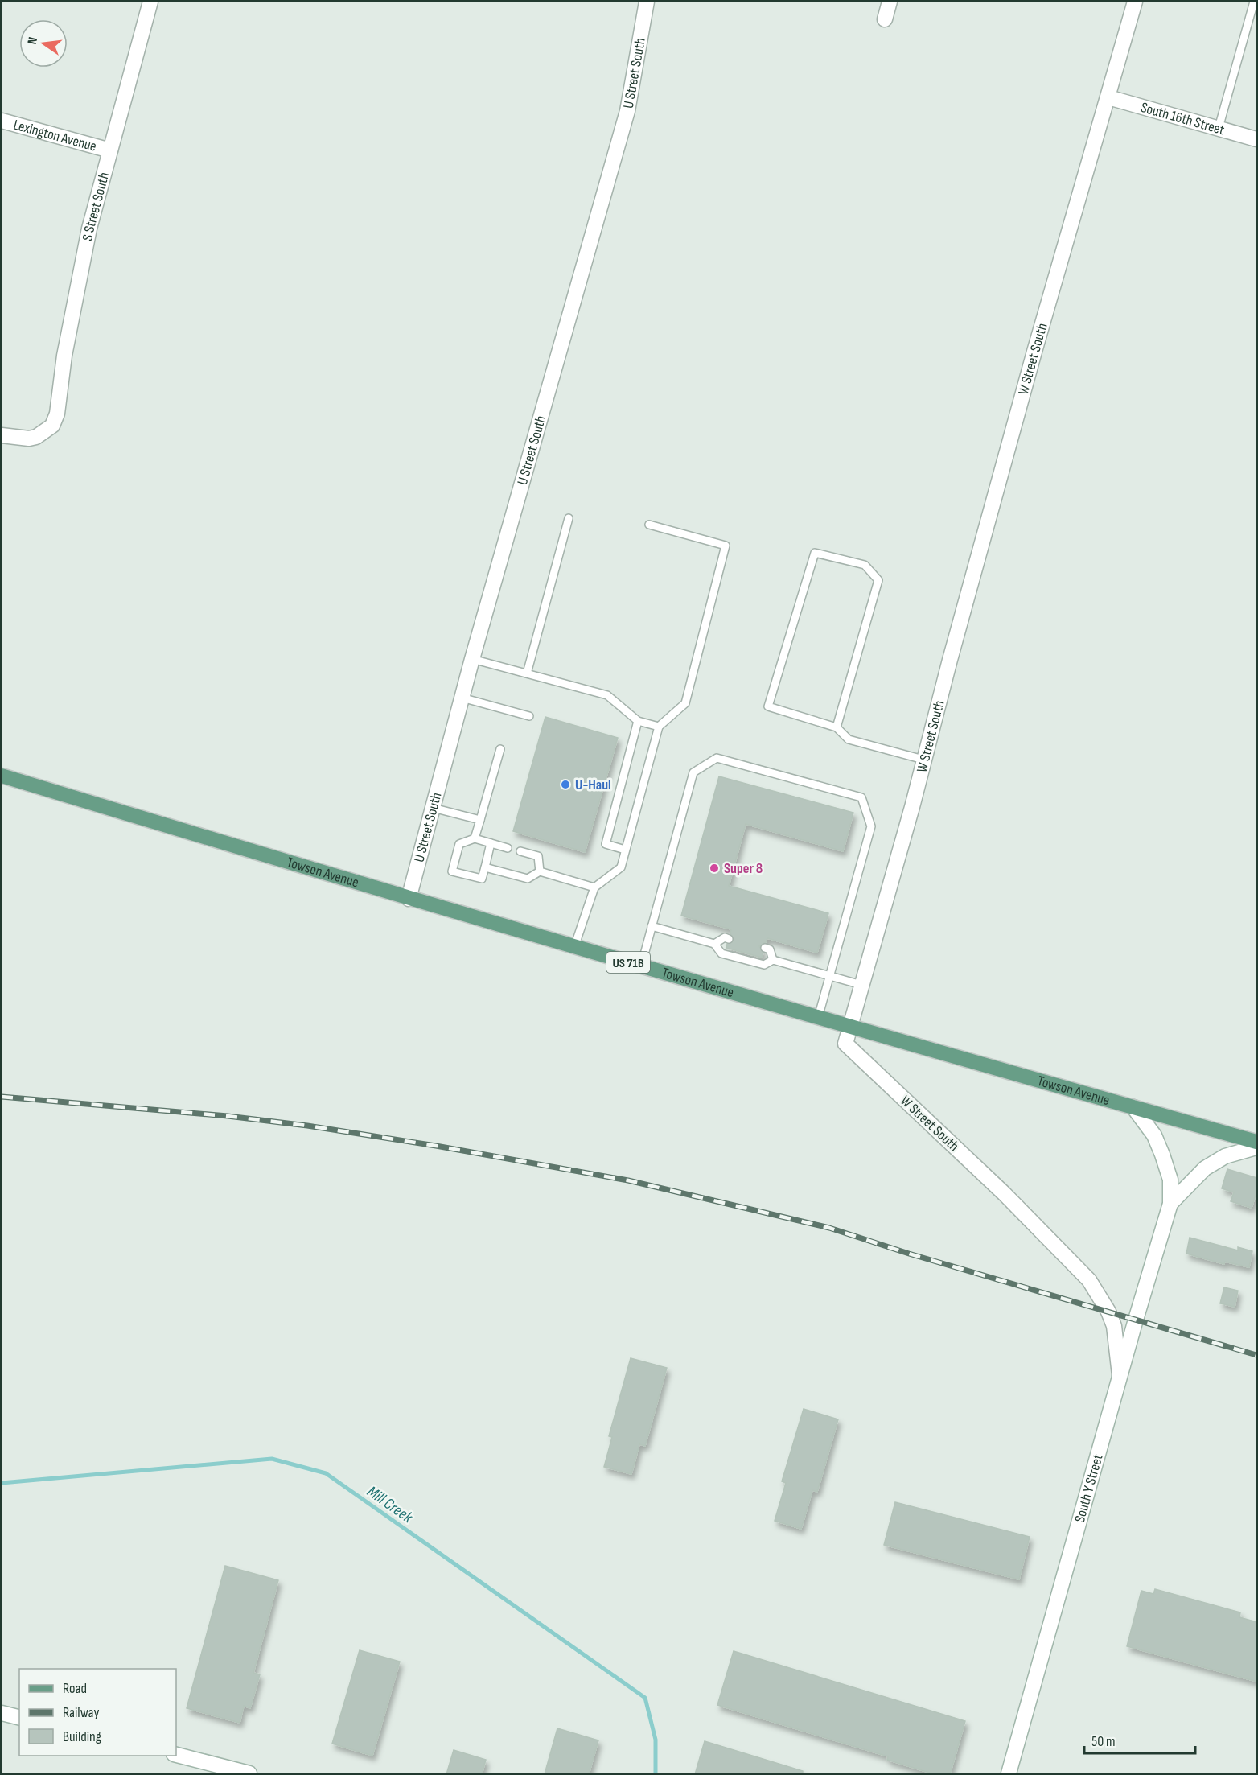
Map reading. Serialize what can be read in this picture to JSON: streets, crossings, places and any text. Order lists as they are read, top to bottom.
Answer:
{
  "streets": {
    "main road": ["Towson Avenue", "US 71B"],
    "street": [
      "U Street South",
      "South 16th Street",
      "Lexington Avenue",
      "S Street South",
      "W Street South",
      "South Y Street"
    ]
  },
  "crossings": [
    ["U Street South", "Towson Avenue"],
    ["South 16th Street", "W Street South"],
    ["Lexington Avenue", "S Street South"],
    ["W Street South", "Towson Avenue"],
    ["W Street South", "South Y Street"],
    ["Towson Avenue", "South Y Street"]
  ],
  "water": ["Mill Creek"],
  "places": ["U-Haul", "Super 8"],
  "legend": ["Road", "Railway", "Building"],
  "scale_bar": "50 m",
  "north": "left"
}
